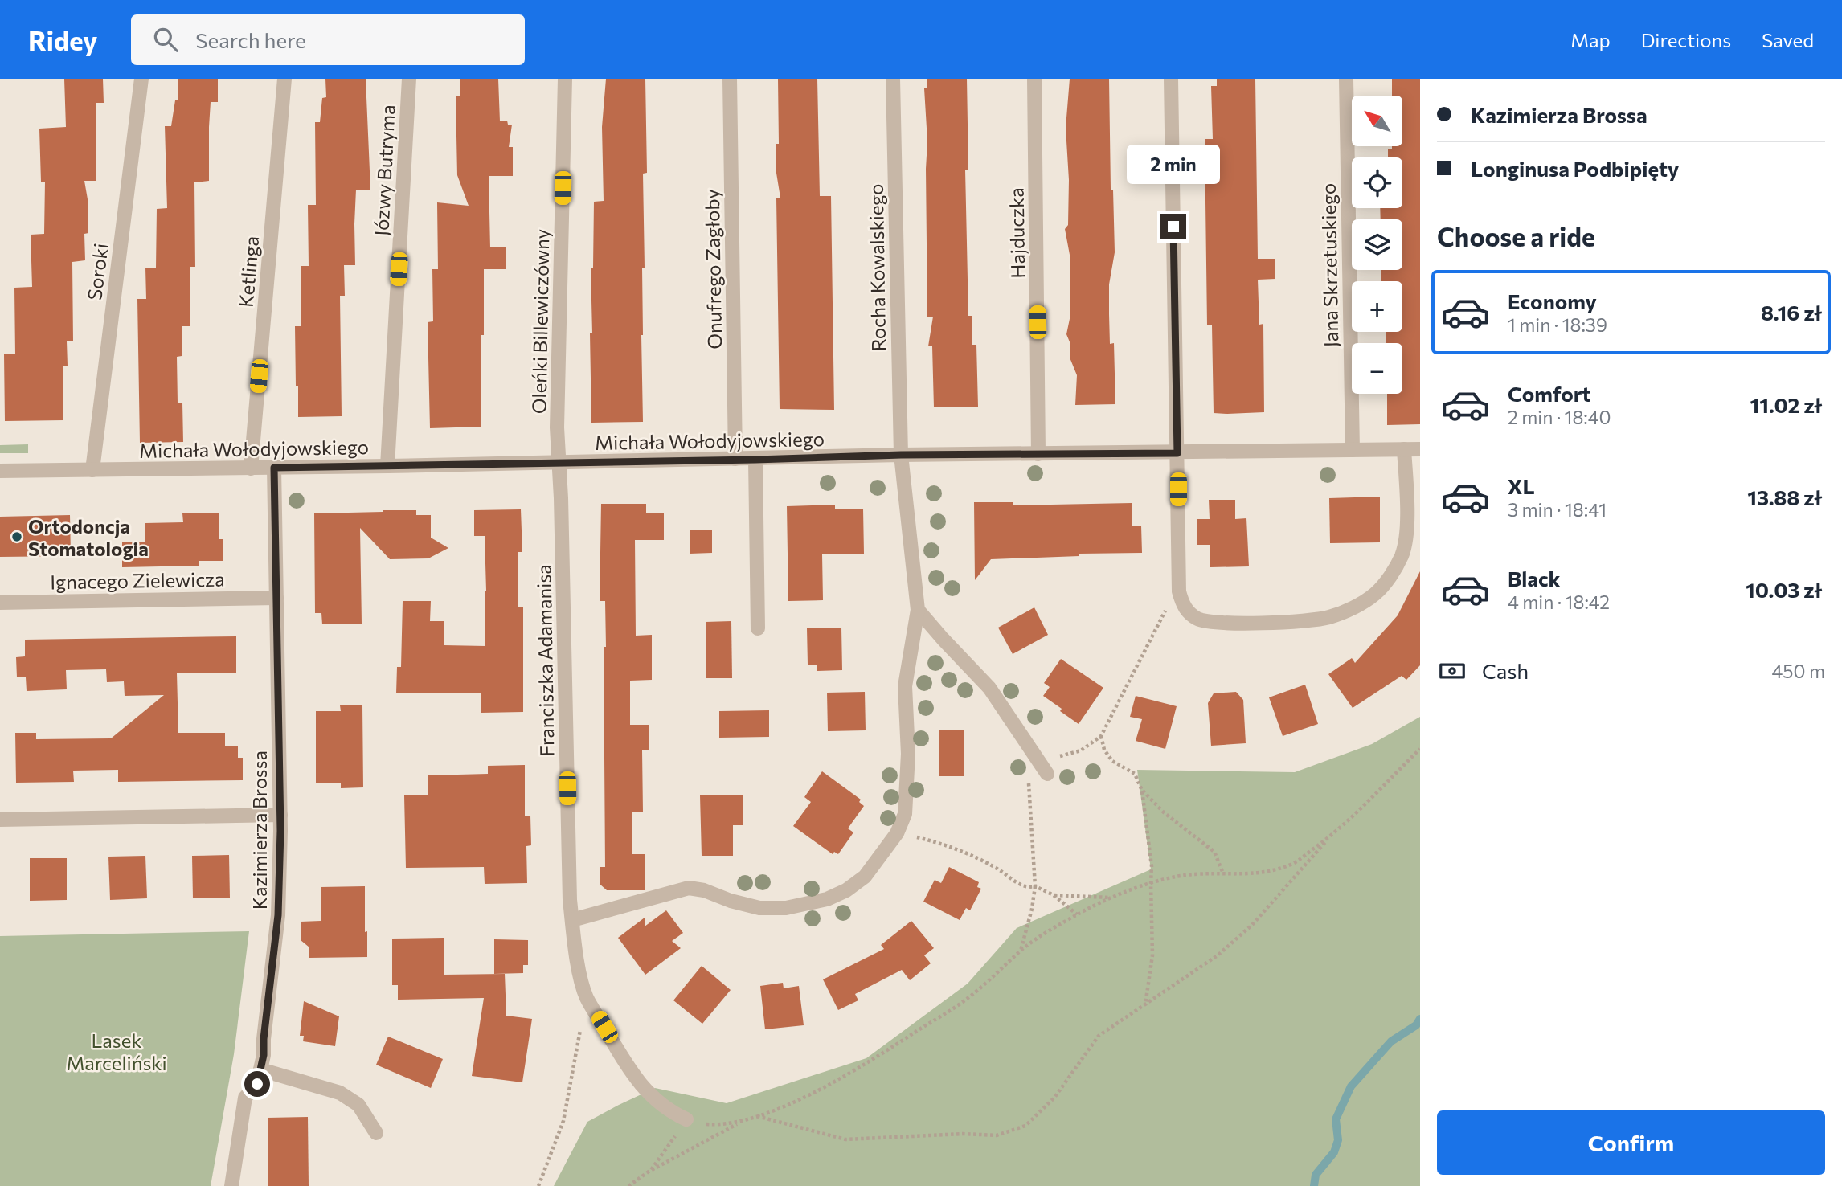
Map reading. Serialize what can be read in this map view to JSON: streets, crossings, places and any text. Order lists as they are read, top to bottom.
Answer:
{
  "streets": {
    "street": [
      "Józwy Butryma",
      "Hajduczka",
      "Jana Skrzetuskiego",
      "Rocha Kowalskiego",
      "Onufrego Zagłoby",
      "Soroki",
      "Ketlinga",
      "Oleńki Billewiczówny",
      "Michała Wołodyjowskiego",
      "Ignacego Zielewicza",
      "Franciszka Adamanisa",
      "Kazimierza Brossa"
    ]
  },
  "crossings": [
    ["Józwy Butryma", "Michała Wołodyjowskiego"],
    ["Hajduczka", "Michała Wołodyjowskiego"],
    ["Jana Skrzetuskiego", "Michała Wołodyjowskiego"],
    ["Rocha Kowalskiego", "Michała Wołodyjowskiego"],
    ["Rocha Kowalskiego", "Franciszka Adamanisa"],
    ["Onufrego Zagłoby", "Michała Wołodyjowskiego"],
    ["Soroki", "Michała Wołodyjowskiego"],
    ["Ketlinga", "Michała Wołodyjowskiego"],
    ["Oleńki Billewiczówny", "Michała Wołodyjowskiego"],
    ["Oleńki Billewiczówny", "Franciszka Adamanisa"],
    ["Michała Wołodyjowskiego", "Franciszka Adamanisa"],
    ["Michała Wołodyjowskiego", "Kazimierza Brossa"],
    ["Ignacego Zielewicza", "Kazimierza Brossa"]
  ],
  "parks": ["Lasek Marceliński"],
  "places": ["Ortodoncja Stomatologia"],
  "north": "top left",
  "page": {
    "header": "Ridey",
    "search": "Search here",
    "nav": ["Map", "Directions", "Saved"],
    "banner": ["Kazimierza Brossa", "Longinusa Podbipięty"],
    "map_buttons": ["+", "−"],
    "bubble": "2 min",
    "heading": "Choose a ride",
    "list": [
      {
        "name": "Economy",
        "note": "1 min · 18:39",
        "value": "8.16 zł"
      },
      {
        "name": "Comfort",
        "note": "2 min · 18:40",
        "value": "11.02 zł"
      },
      {
        "name": "XL",
        "note": "3 min · 18:41",
        "value": "13.88 zł"
      },
      {
        "name": "Black",
        "note": "4 min · 18:42",
        "value": "10.03 zł"
      }
    ],
    "pay": ["Cash", "450 m"],
    "buttons": "Confirm"
  }
}
